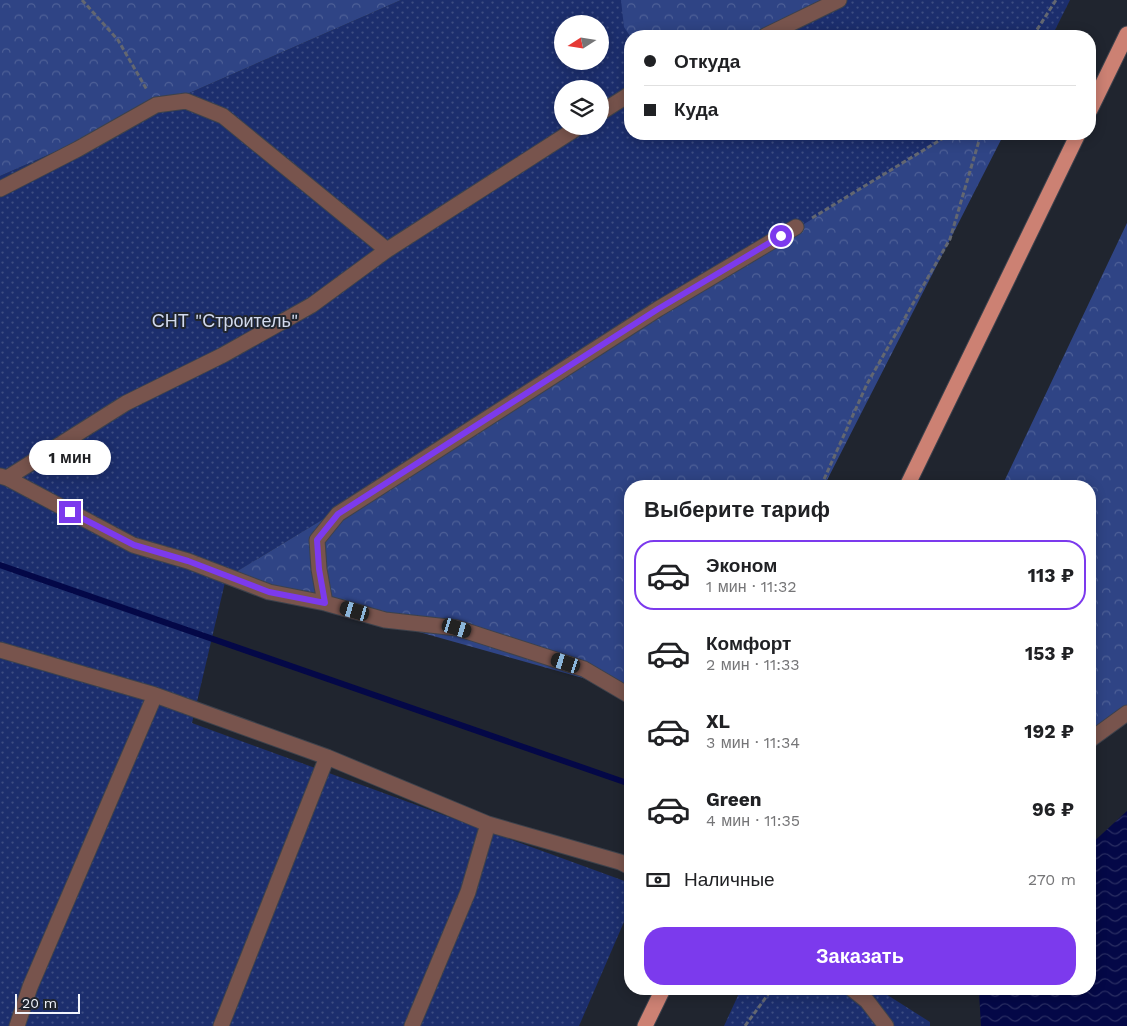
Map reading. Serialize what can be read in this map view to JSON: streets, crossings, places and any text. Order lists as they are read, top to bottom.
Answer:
{
  "parks": ["СНТ \"Строитель\""],
  "scale_bar": "20 m",
  "north": "left",
  "page": {
    "banner": ["Откуда", "Куда"],
    "bubble": "1 мин",
    "heading": "Выберите тариф",
    "list": [
      {
        "name": "Эконом",
        "note": "1 мин · 11:32",
        "value": "113 ₽"
      },
      {
        "name": "Комфорт",
        "note": "2 мин · 11:33",
        "value": "153 ₽"
      },
      {
        "name": "XL",
        "note": "3 мин · 11:34",
        "value": "192 ₽"
      },
      {
        "name": "Green",
        "note": "4 мин · 11:35",
        "value": "96 ₽"
      }
    ],
    "pay": ["Наличные", "270 m"],
    "buttons": "Заказать",
    "scale": "20 m"
  }
}
